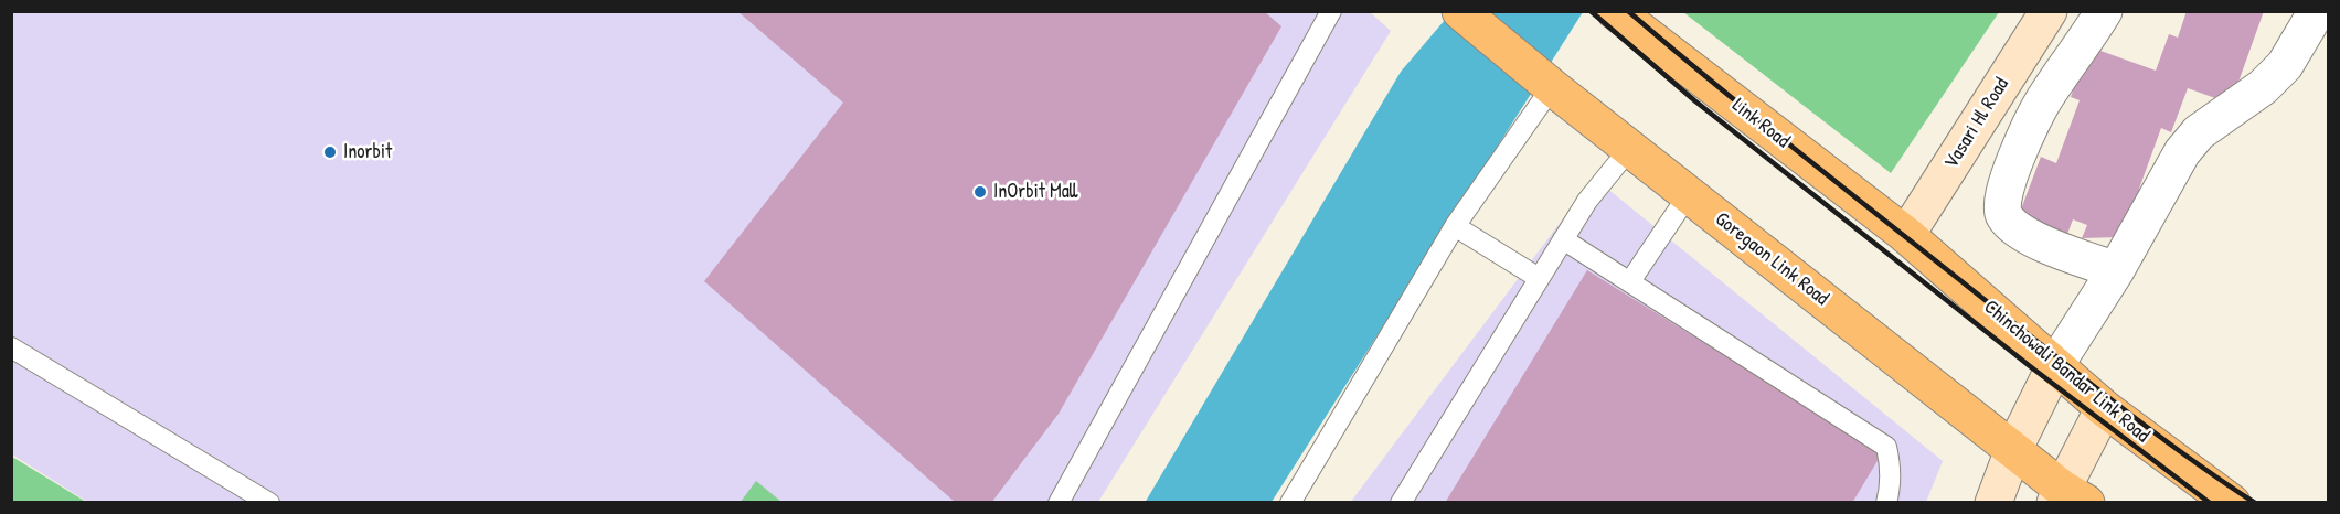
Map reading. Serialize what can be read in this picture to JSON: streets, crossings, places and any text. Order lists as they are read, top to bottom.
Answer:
{
  "streets": {
    "main road": ["Link Road", "Goregaon Link Road", "Chinchowali Bandar Link Road"],
    "street": ["Vasari Hl Road"]
  },
  "crossings": [
    ["Link Road", "Vasari Hl Road"],
    ["Link Road", "Chinchowali Bandar Link Road"],
    ["Vasari Hl Road", "Chinchowali Bandar Link Road"]
  ],
  "places": ["Inorbit", "InOrbit Mall"]
}
